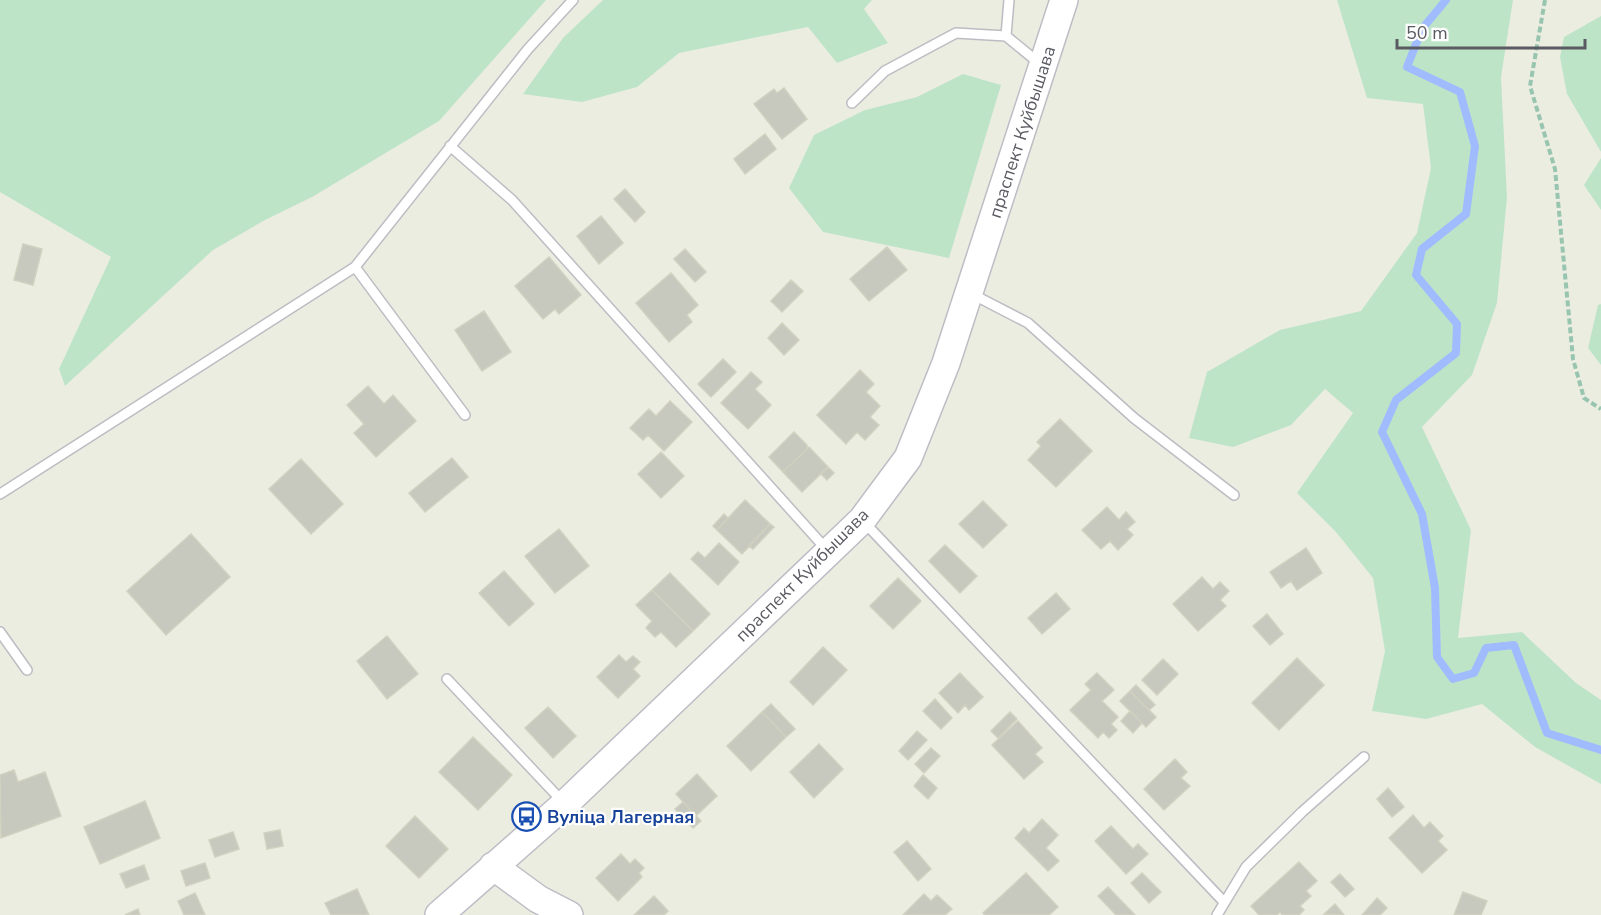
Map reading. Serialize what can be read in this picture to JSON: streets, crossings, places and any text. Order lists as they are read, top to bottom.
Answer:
{
  "streets": {
    "street": ["праспект Куйбышава"]
  },
  "places": {
    "bus stop": ["Вуліца Лагерная"]
  },
  "scale_bar": "50 m"
}
